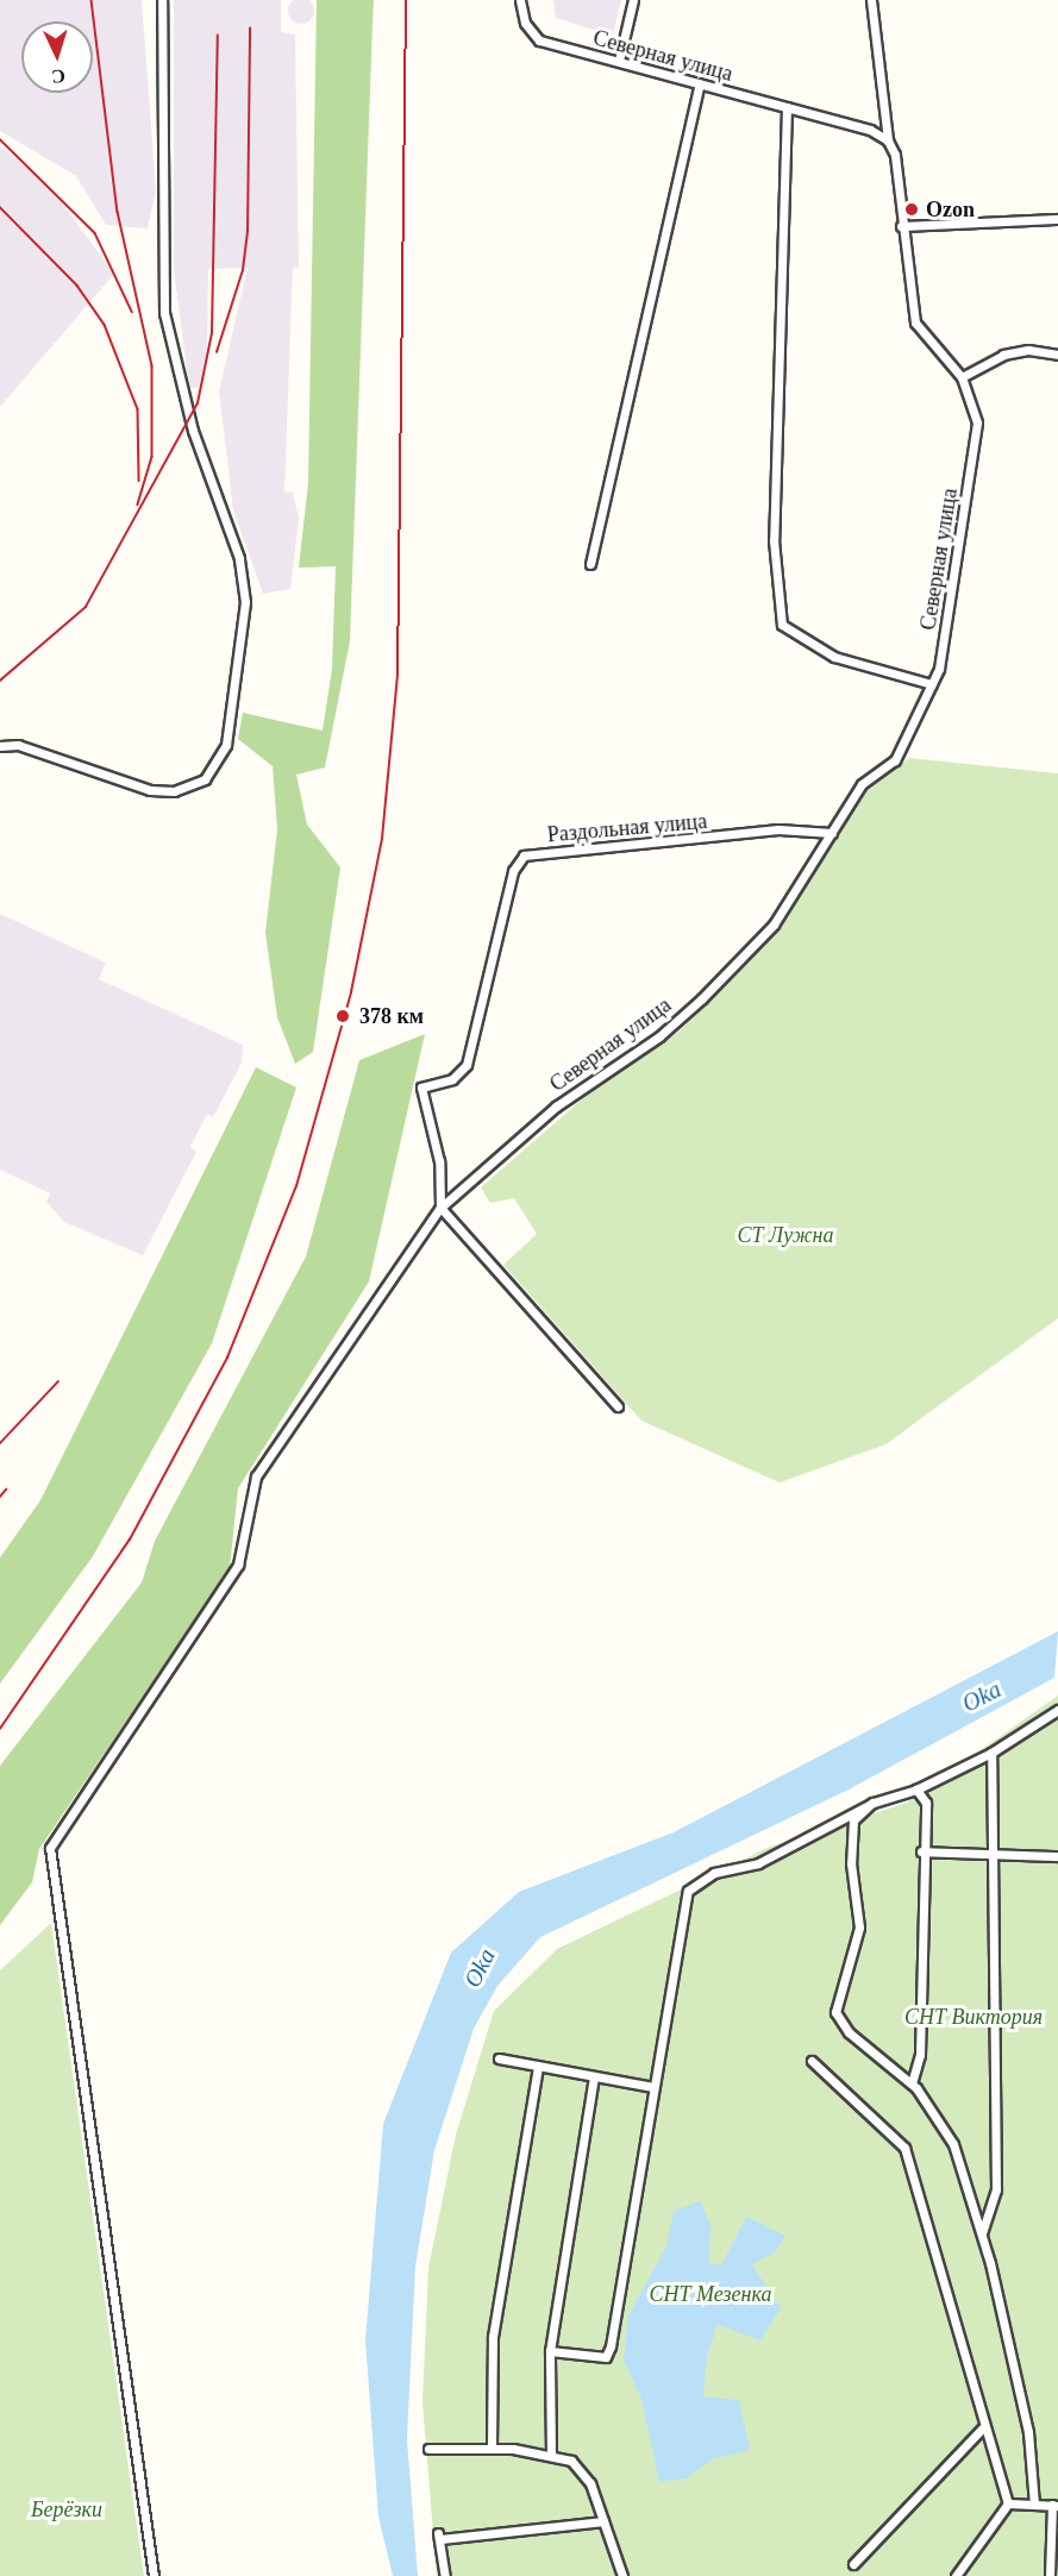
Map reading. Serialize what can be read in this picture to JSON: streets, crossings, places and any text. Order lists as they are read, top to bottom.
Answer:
{
  "streets": {
    "street": ["Северная улица", "Раздольная улица"]
  },
  "crossings": [
    ["Северная улица", "Раздольная улица"]
  ],
  "water": ["Oka"],
  "parks": [
    "СТ Лужна",
    "СНТ Виктория",
    "СНТ Мезенка",
    "Берёзки"
  ],
  "places": ["Ozon", "378 км"],
  "north": "bottom"
}
